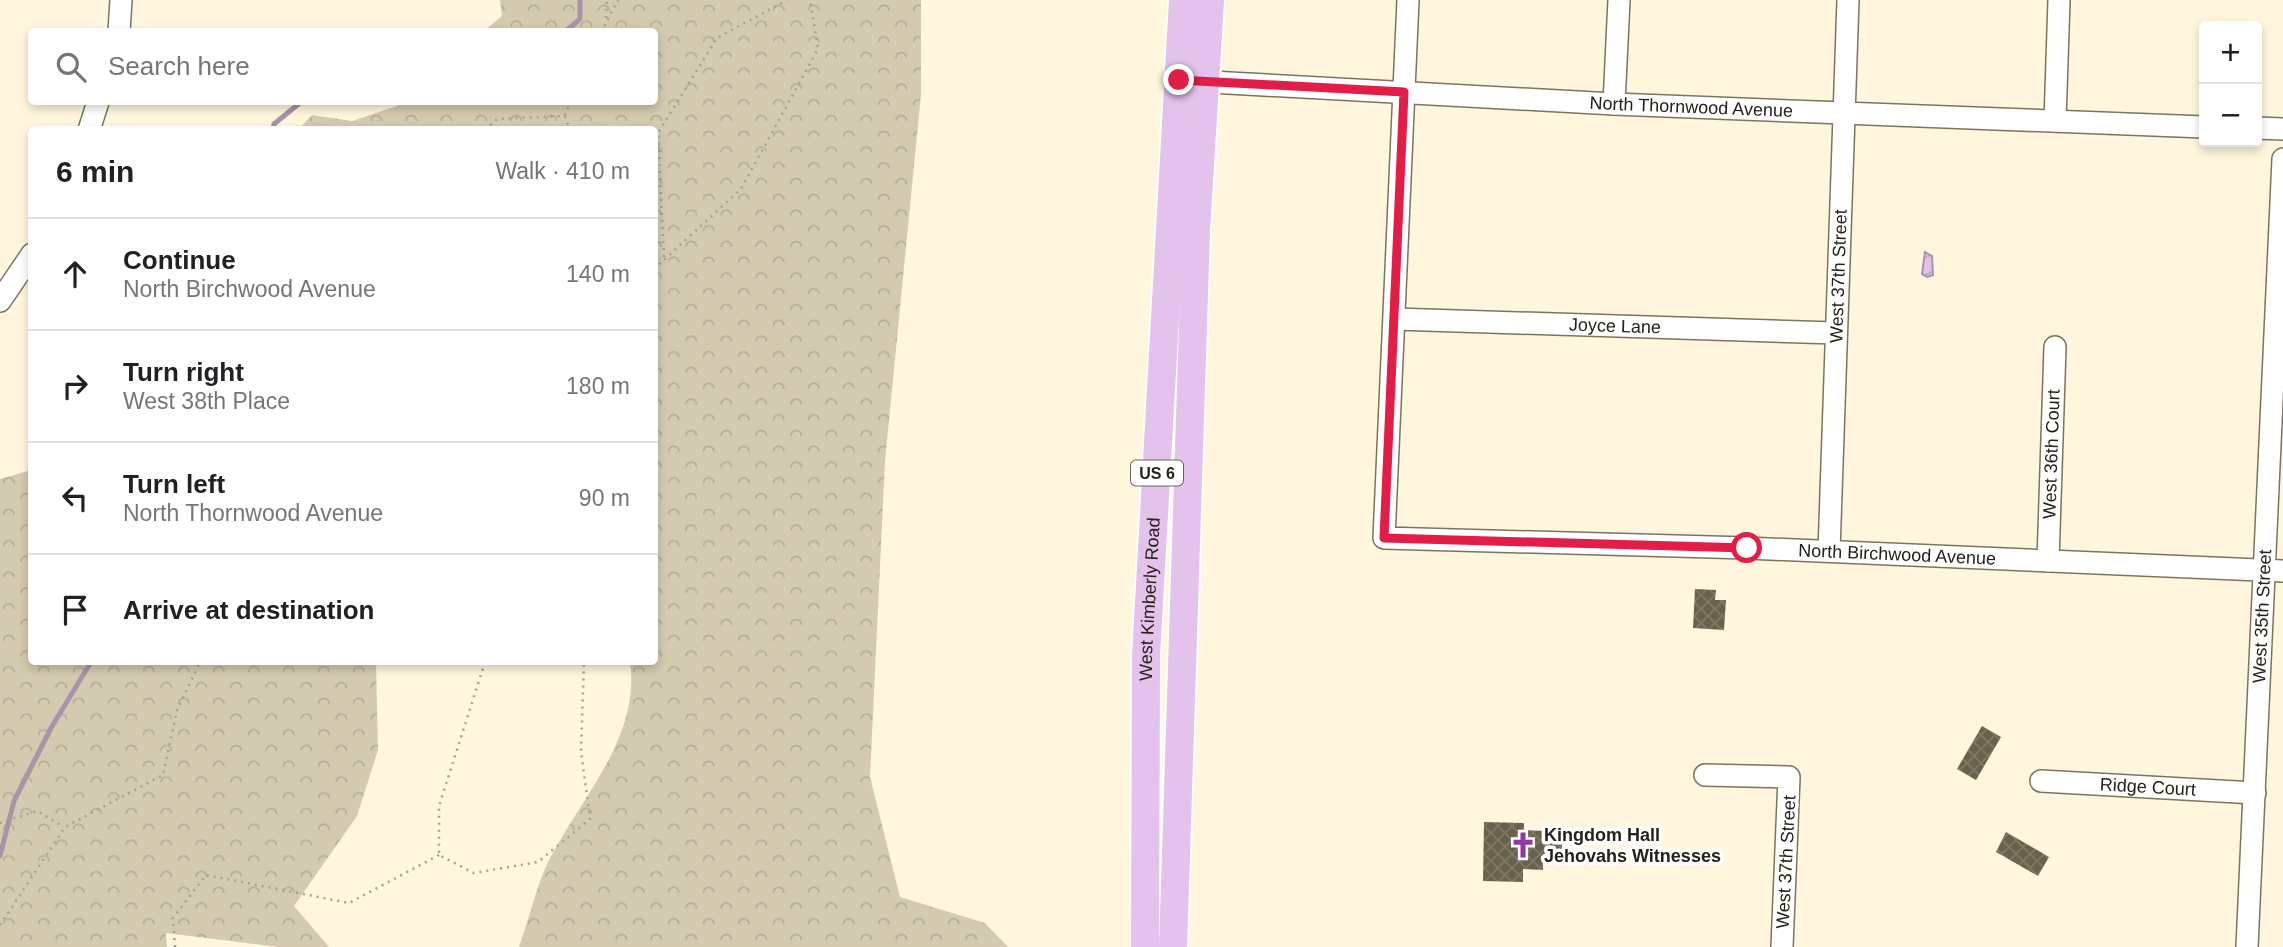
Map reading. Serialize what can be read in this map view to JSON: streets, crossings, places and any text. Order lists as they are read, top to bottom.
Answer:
{
  "streets": {
    "main road": ["US 6", "West Kimberly Road"],
    "street": [
      "North Thornwood Avenue",
      "West 37th Street",
      "Joyce Lane",
      "West 36th Court",
      "North Birchwood Avenue",
      "West 35th Street",
      "Ridge Court"
    ]
  },
  "crossings": [
    ["North Thornwood Avenue", "West 37th Street"],
    ["North Thornwood Avenue", "West Kimberly Road"],
    ["West 37th Street", "Joyce Lane"],
    ["West 37th Street", "North Birchwood Avenue"],
    ["Joyce Lane", "North Birchwood Avenue"],
    ["West 36th Court", "North Birchwood Avenue"],
    ["North Birchwood Avenue", "West 35th Street"],
    ["West 35th Street", "Ridge Court"]
  ],
  "places": {
    "church": ["Kingdom Hall Jehovahs Witnesses"]
  },
  "page": {
    "map_buttons": ["+", "−"],
    "search": "Search here",
    "heading": ["6 min", "Walk · 410 m"],
    "list": [
      ["Continue", "North Birchwood Avenue", "140 m"],
      ["Turn right", "West 38th Place", "180 m"],
      ["Turn left", "North Thornwood Avenue", "90 m"],
      "Arrive at destination"
    ]
  }
}
